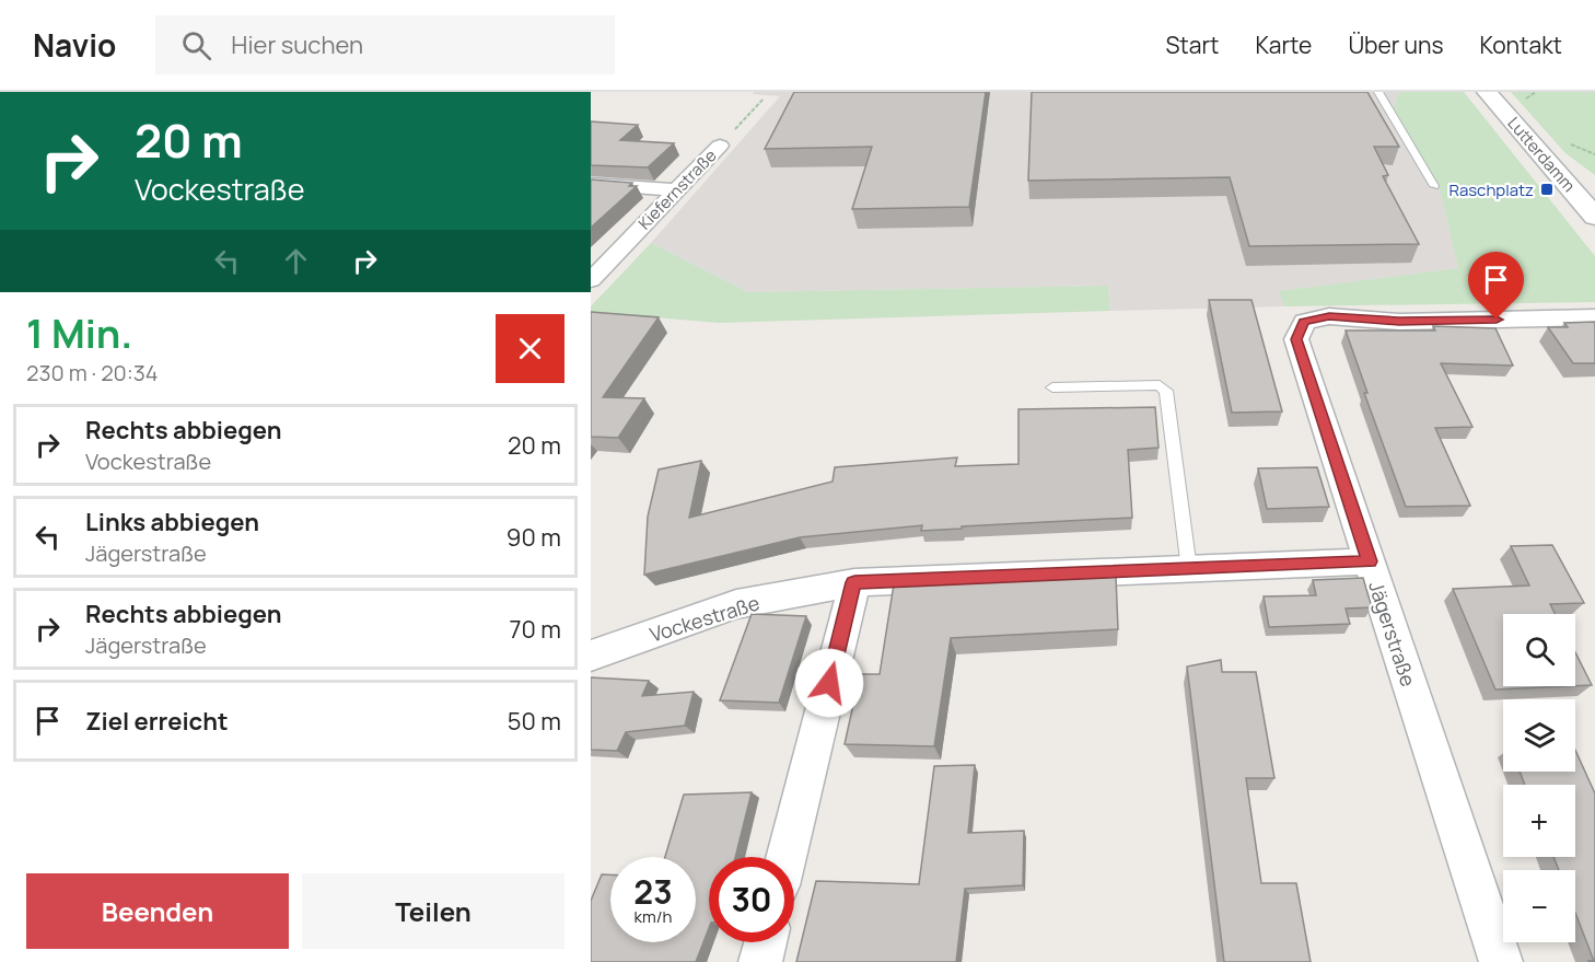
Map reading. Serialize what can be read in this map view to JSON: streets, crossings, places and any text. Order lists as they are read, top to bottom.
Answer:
{
  "streets": {
    "street": [
      "Lutterdamm",
      "Kiefernstraße",
      "Vockestraße",
      "Jägerstraße"
    ]
  },
  "crossings": [
    ["Vockestraße", "Jägerstraße"]
  ],
  "places": {
    "transit": ["Raschplatz"]
  },
  "page": {
    "header": "Navio",
    "search": "Hier suchen",
    "nav": [
      "Start",
      "Karte",
      "Über uns",
      "Kontakt"
    ],
    "turn": ["20 m", "Vockestraße"],
    "heading": ["1 Min.", "230 m · 20:34"],
    "list": [
      {
        "name": "Rechts abbiegen",
        "note": "Vockestraße",
        "value": "20 m"
      },
      {
        "name": "Links abbiegen",
        "note": "Jägerstraße",
        "value": "90 m"
      },
      {
        "name": "Rechts abbiegen",
        "note": "Jägerstraße",
        "value": "70 m"
      },
      {
        "name": "Ziel erreicht",
        "value": "50 m"
      }
    ],
    "map_buttons": ["+", "−"],
    "speed": "23 km/h",
    "limit": "30",
    "buttons": ["Beenden", "Teilen"]
  }
}
